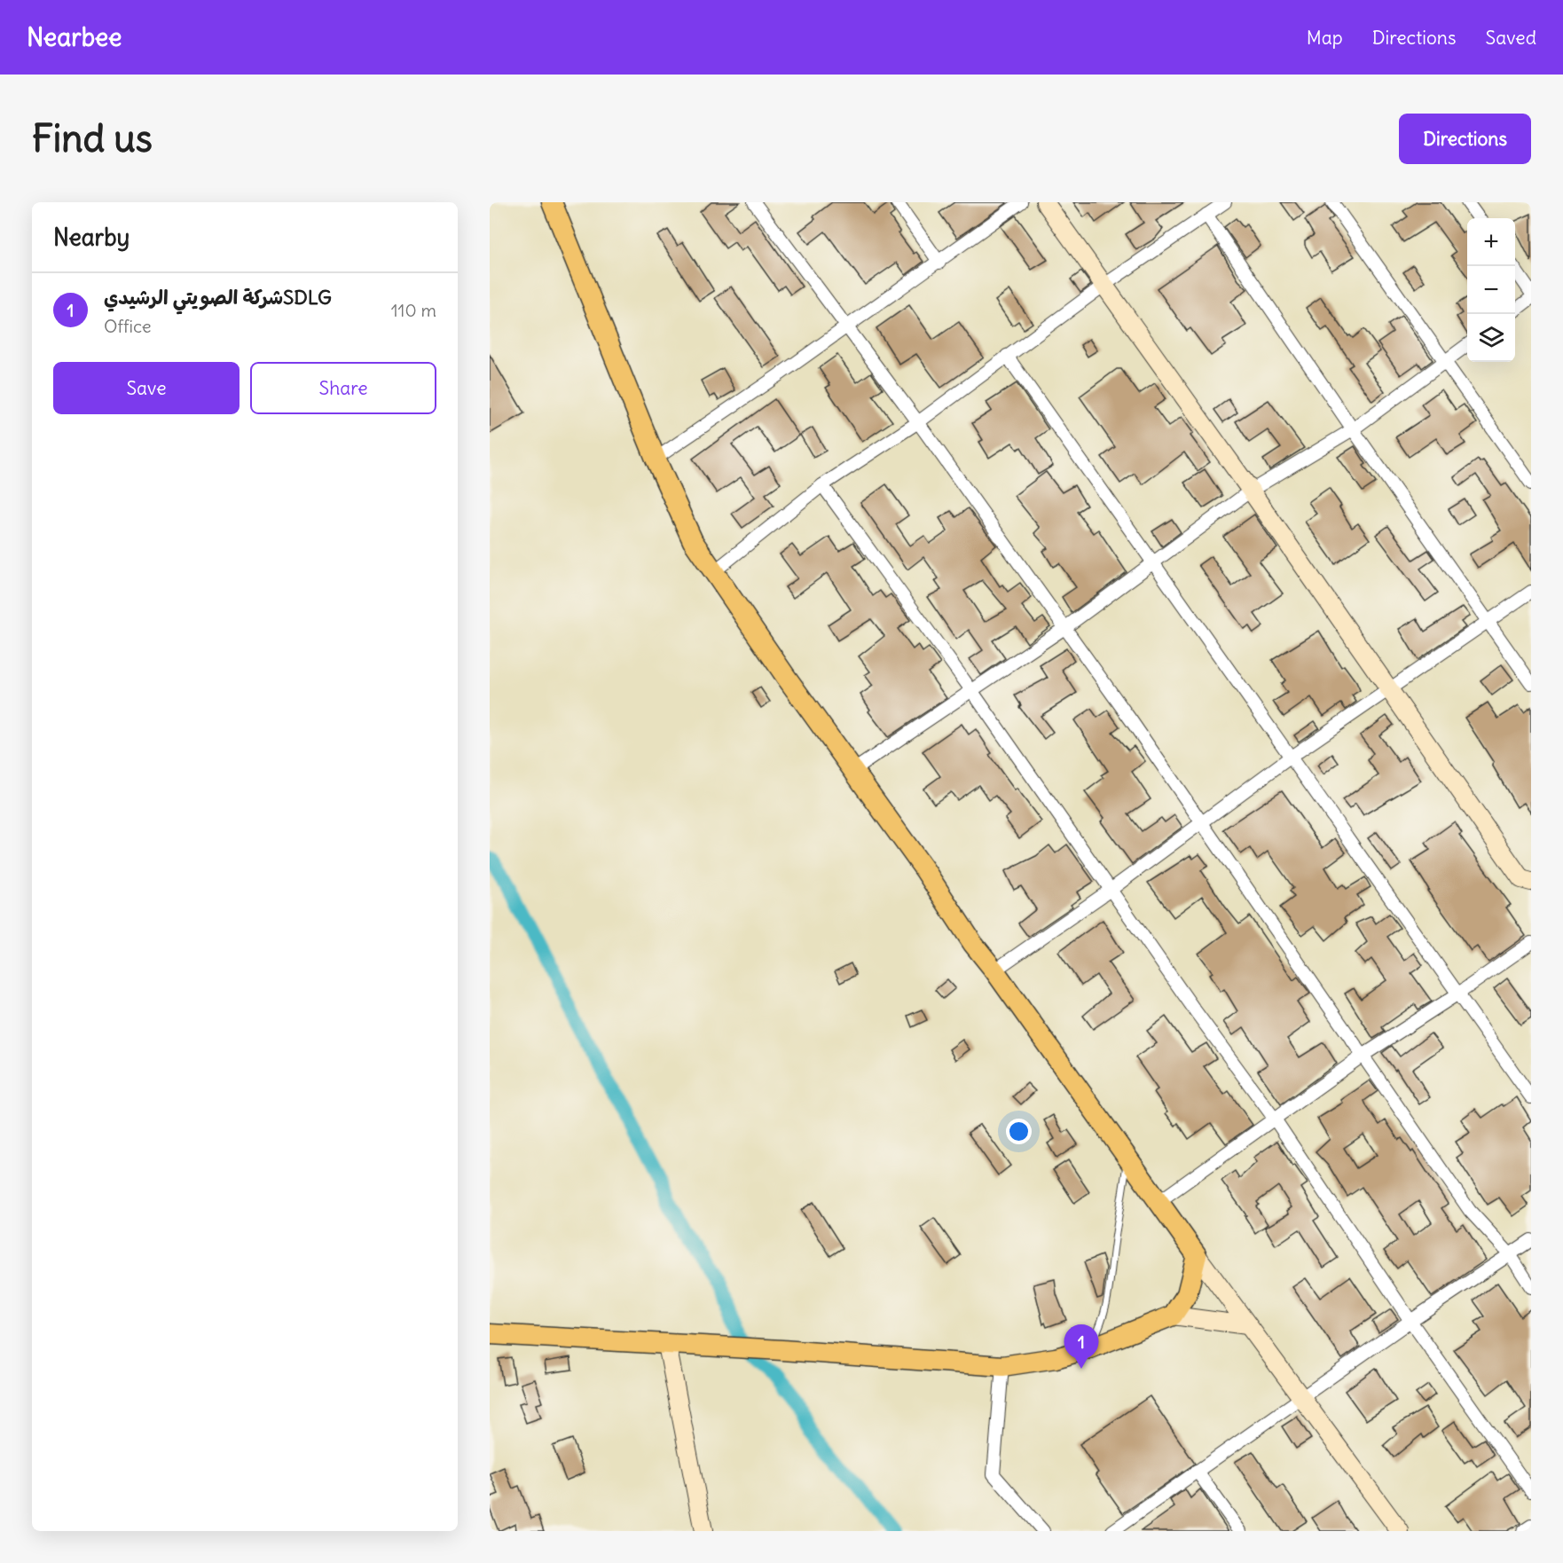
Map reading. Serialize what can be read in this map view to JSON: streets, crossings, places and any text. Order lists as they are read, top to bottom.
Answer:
{
  "page": {
    "header": "Nearbee",
    "nav": ["Map", "Directions", "Saved"],
    "buttons": [
      "Directions",
      ["Save", "Share"]
    ],
    "title": "Find us",
    "heading": "Nearby",
    "map_buttons": ["+", "−"],
    "list": [
      {
        "mark": "1",
        "name": "شركة الصويتي الرشيديSDLG",
        "note": "Office",
        "value": "110 m"
      }
    ],
    "pins": "1"
  }
}
